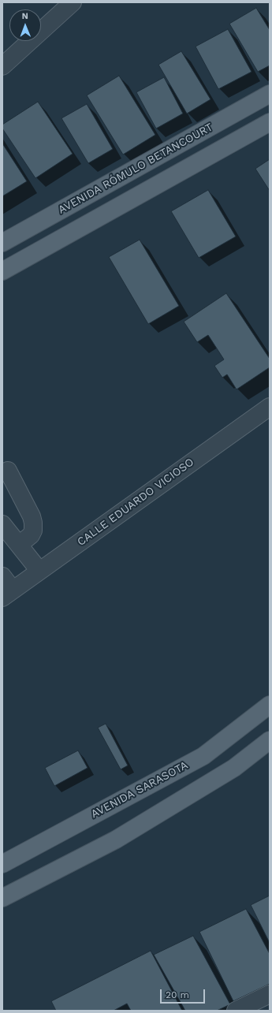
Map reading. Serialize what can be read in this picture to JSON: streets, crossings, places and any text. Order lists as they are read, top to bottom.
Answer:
{
  "streets": {
    "main road": ["AVENIDA RÓMULO BETANCOURT", "AVENIDA SARASOTA"],
    "street": ["CALLE EDUARDO VICIOSO"]
  },
  "scale_bar": "20 m",
  "north": "top"
}
